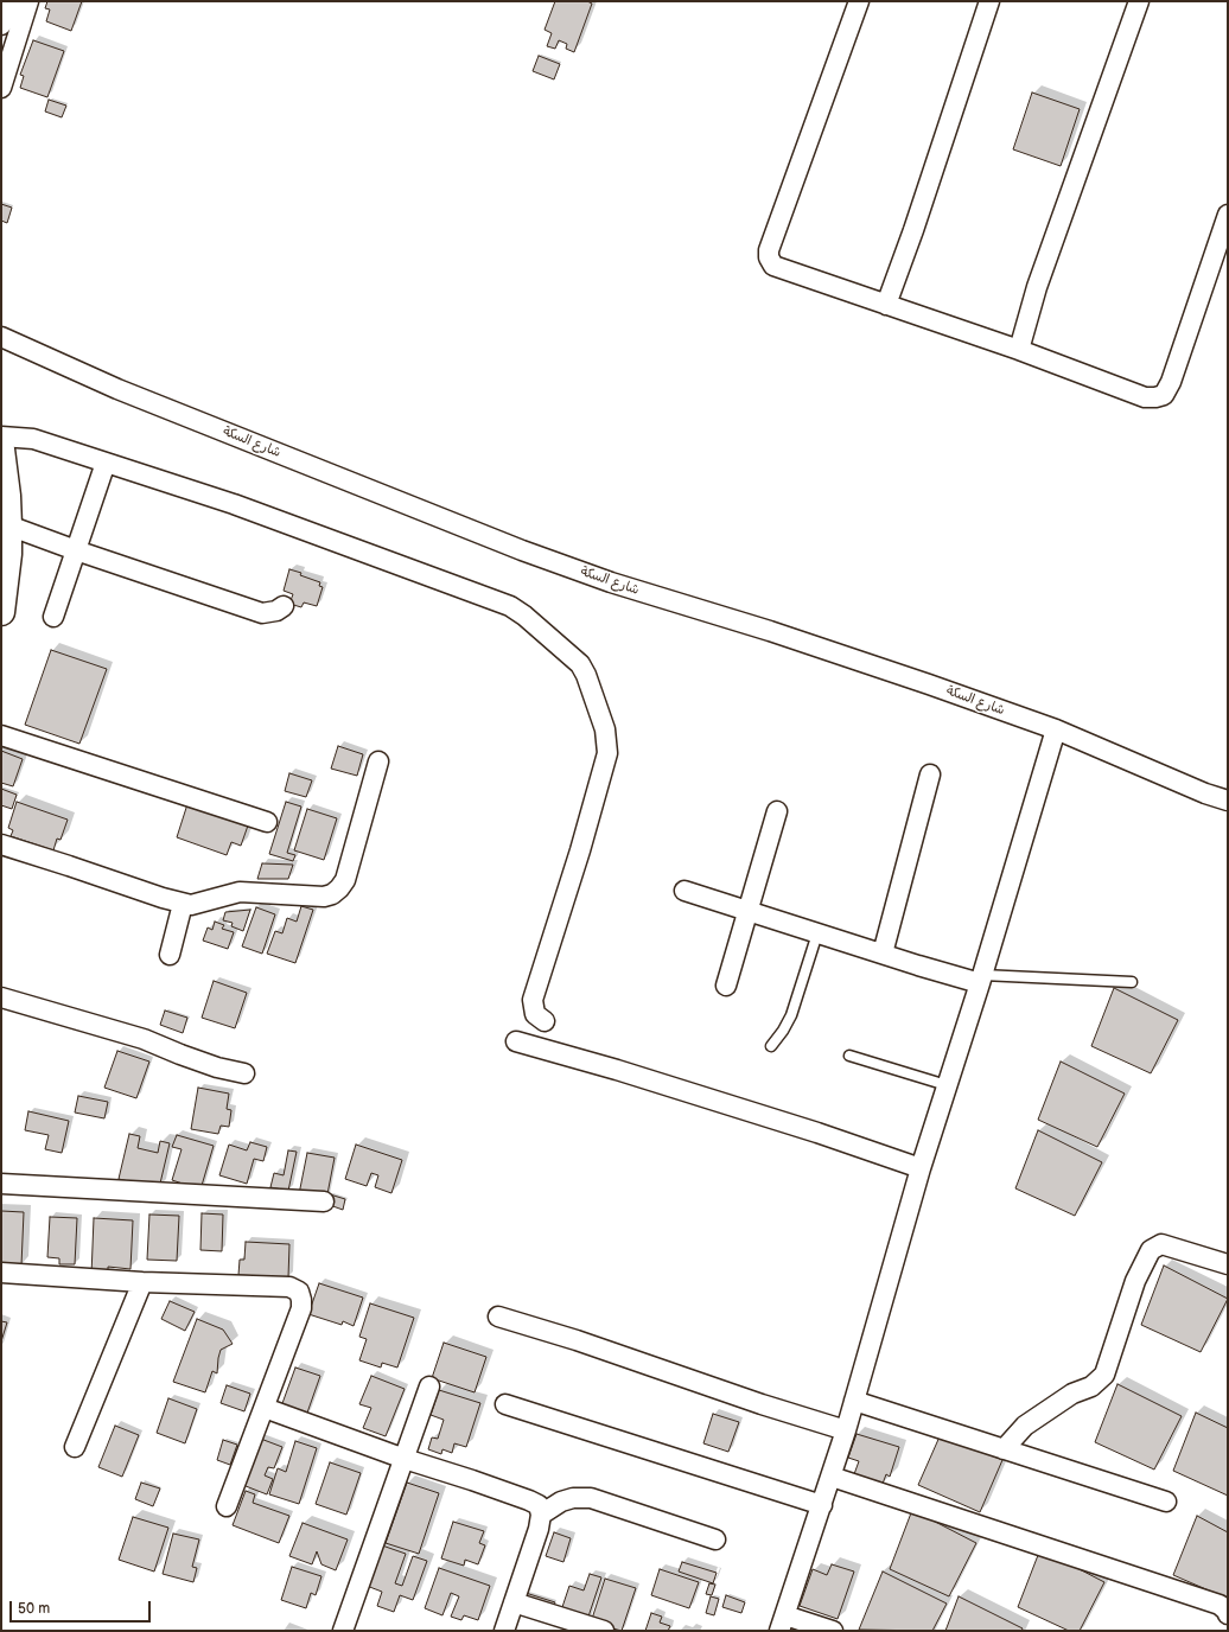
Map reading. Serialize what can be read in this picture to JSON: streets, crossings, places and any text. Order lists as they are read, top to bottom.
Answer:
{
  "streets": {
    "street": ["شارع السكة"]
  },
  "scale_bar": "50 m"
}
